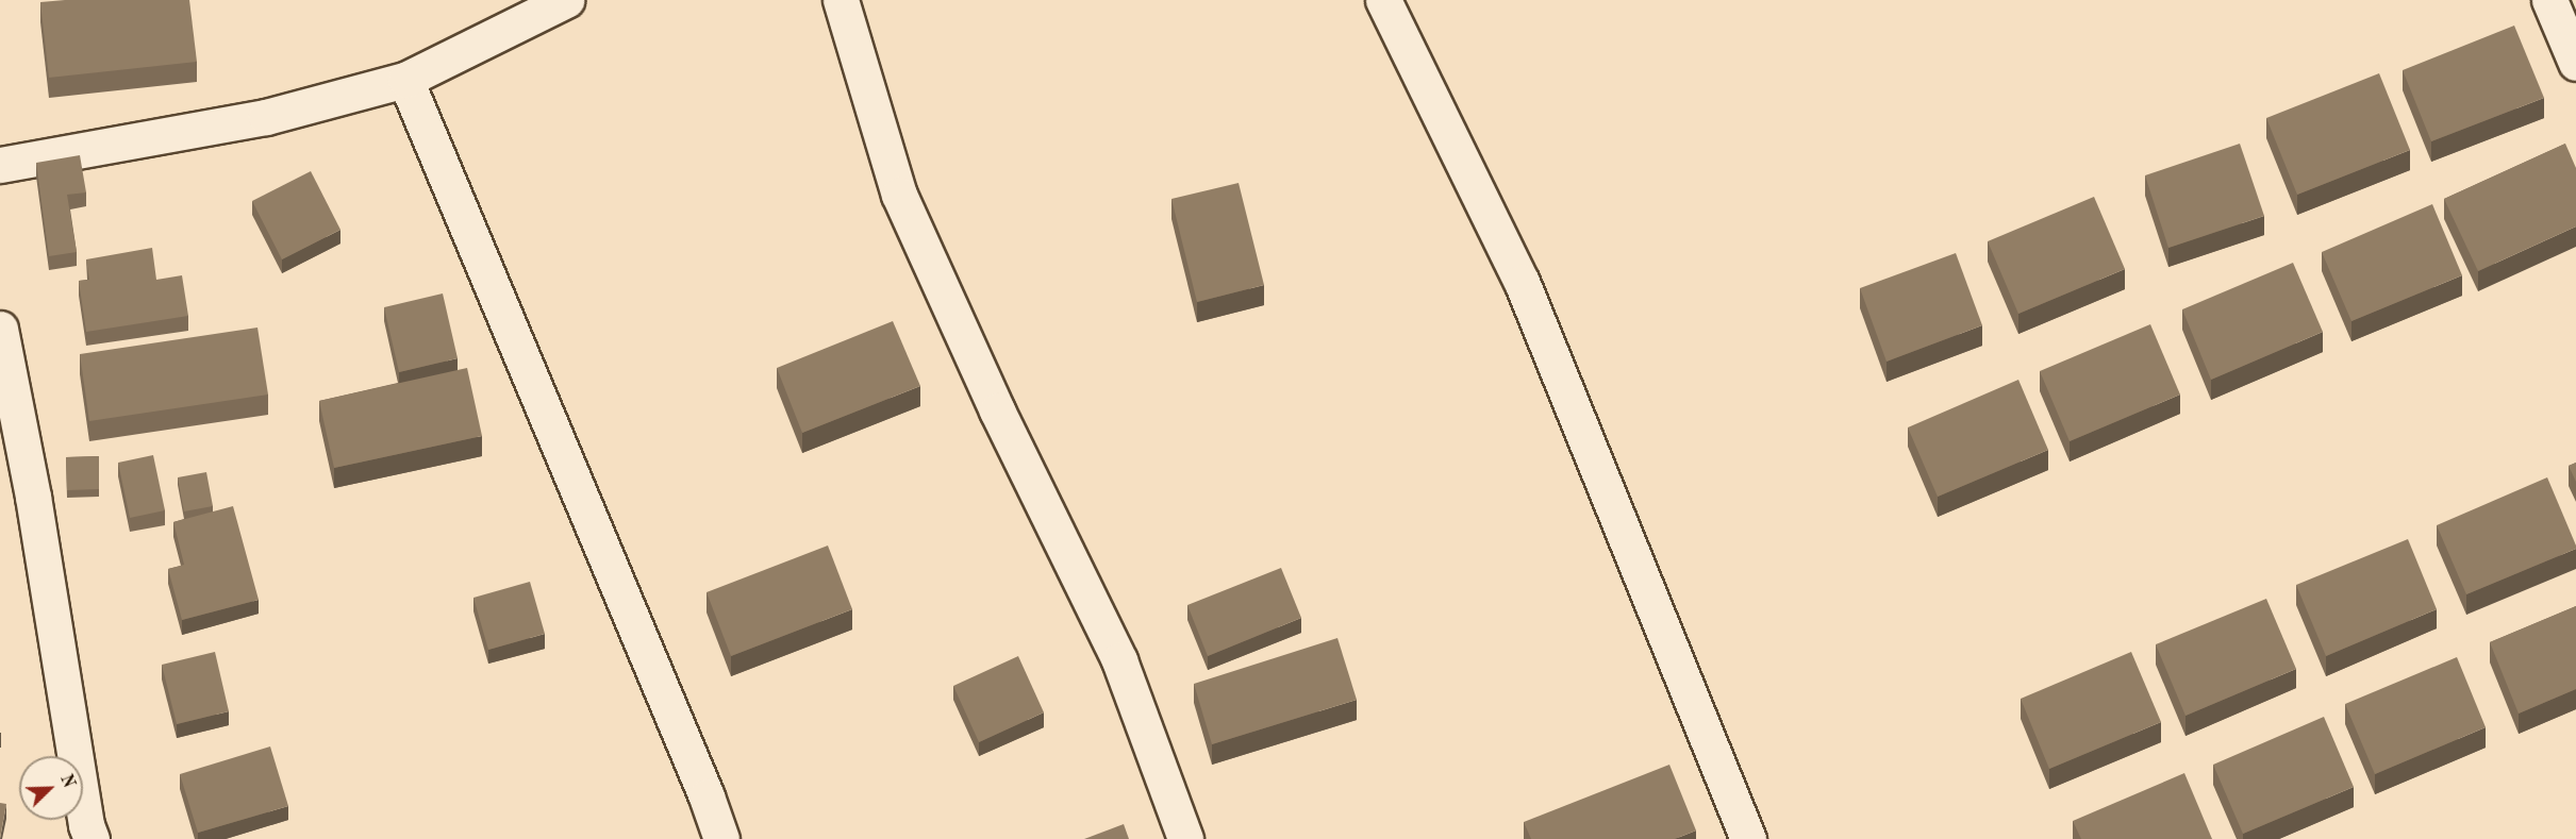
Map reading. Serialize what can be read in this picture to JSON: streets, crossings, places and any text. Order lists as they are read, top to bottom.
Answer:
{
  "north": "top right"
}
